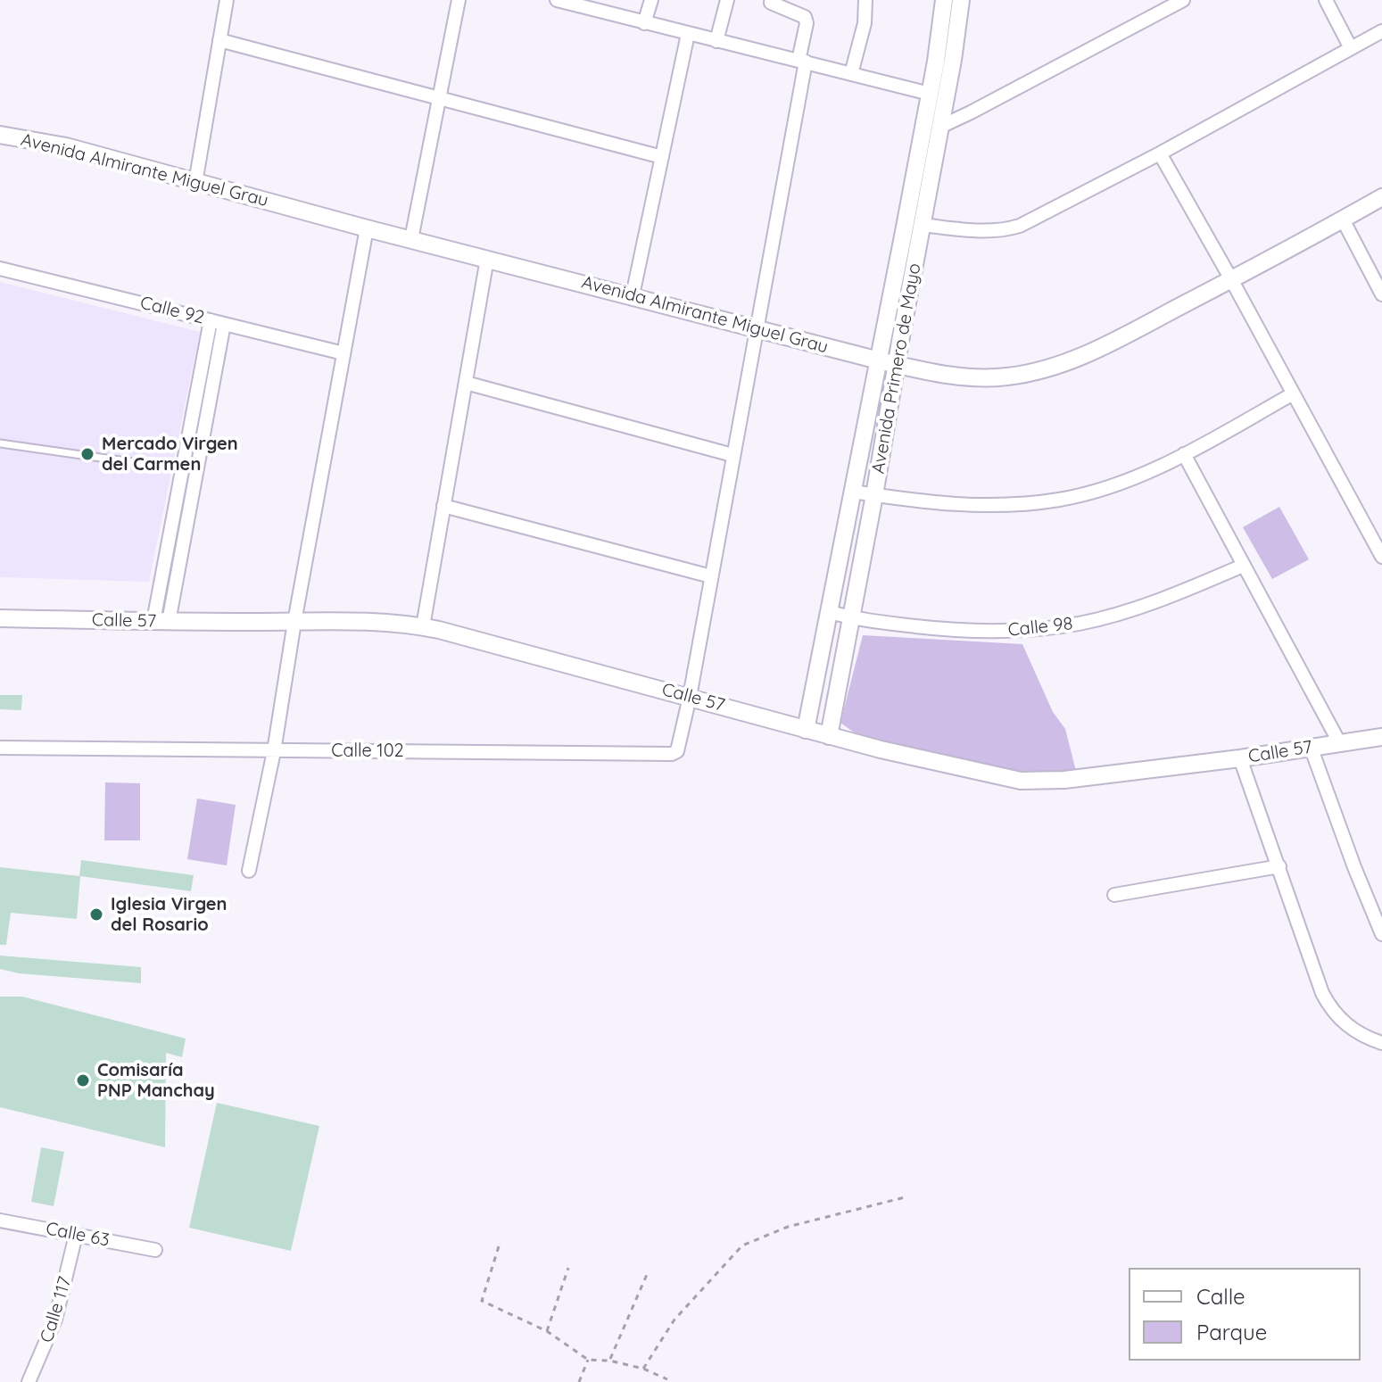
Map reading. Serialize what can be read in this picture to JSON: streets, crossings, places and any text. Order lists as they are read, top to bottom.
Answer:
{
  "streets": {
    "street": [
      "Avenida Almirante Miguel Grau",
      "Calle 92",
      "Avenida Primero de Mayo",
      "Calle 57",
      "Calle 98",
      "Calle 102",
      "Calle 63",
      "Calle 117"
    ]
  },
  "crossings": [
    ["Avenida Almirante Miguel Grau", "Avenida Primero de Mayo"],
    ["Avenida Primero de Mayo", "Calle 57"],
    ["Avenida Primero de Mayo", "Calle 98"],
    ["Calle 57", "Calle 102"],
    ["Calle 63", "Calle 117"]
  ],
  "places": ["Mercado Virgen del Carmen", "Iglesia Virgen del Rosario", "Comisaría PNP Manchay"],
  "legend": ["Calle", "Parque"]
}
